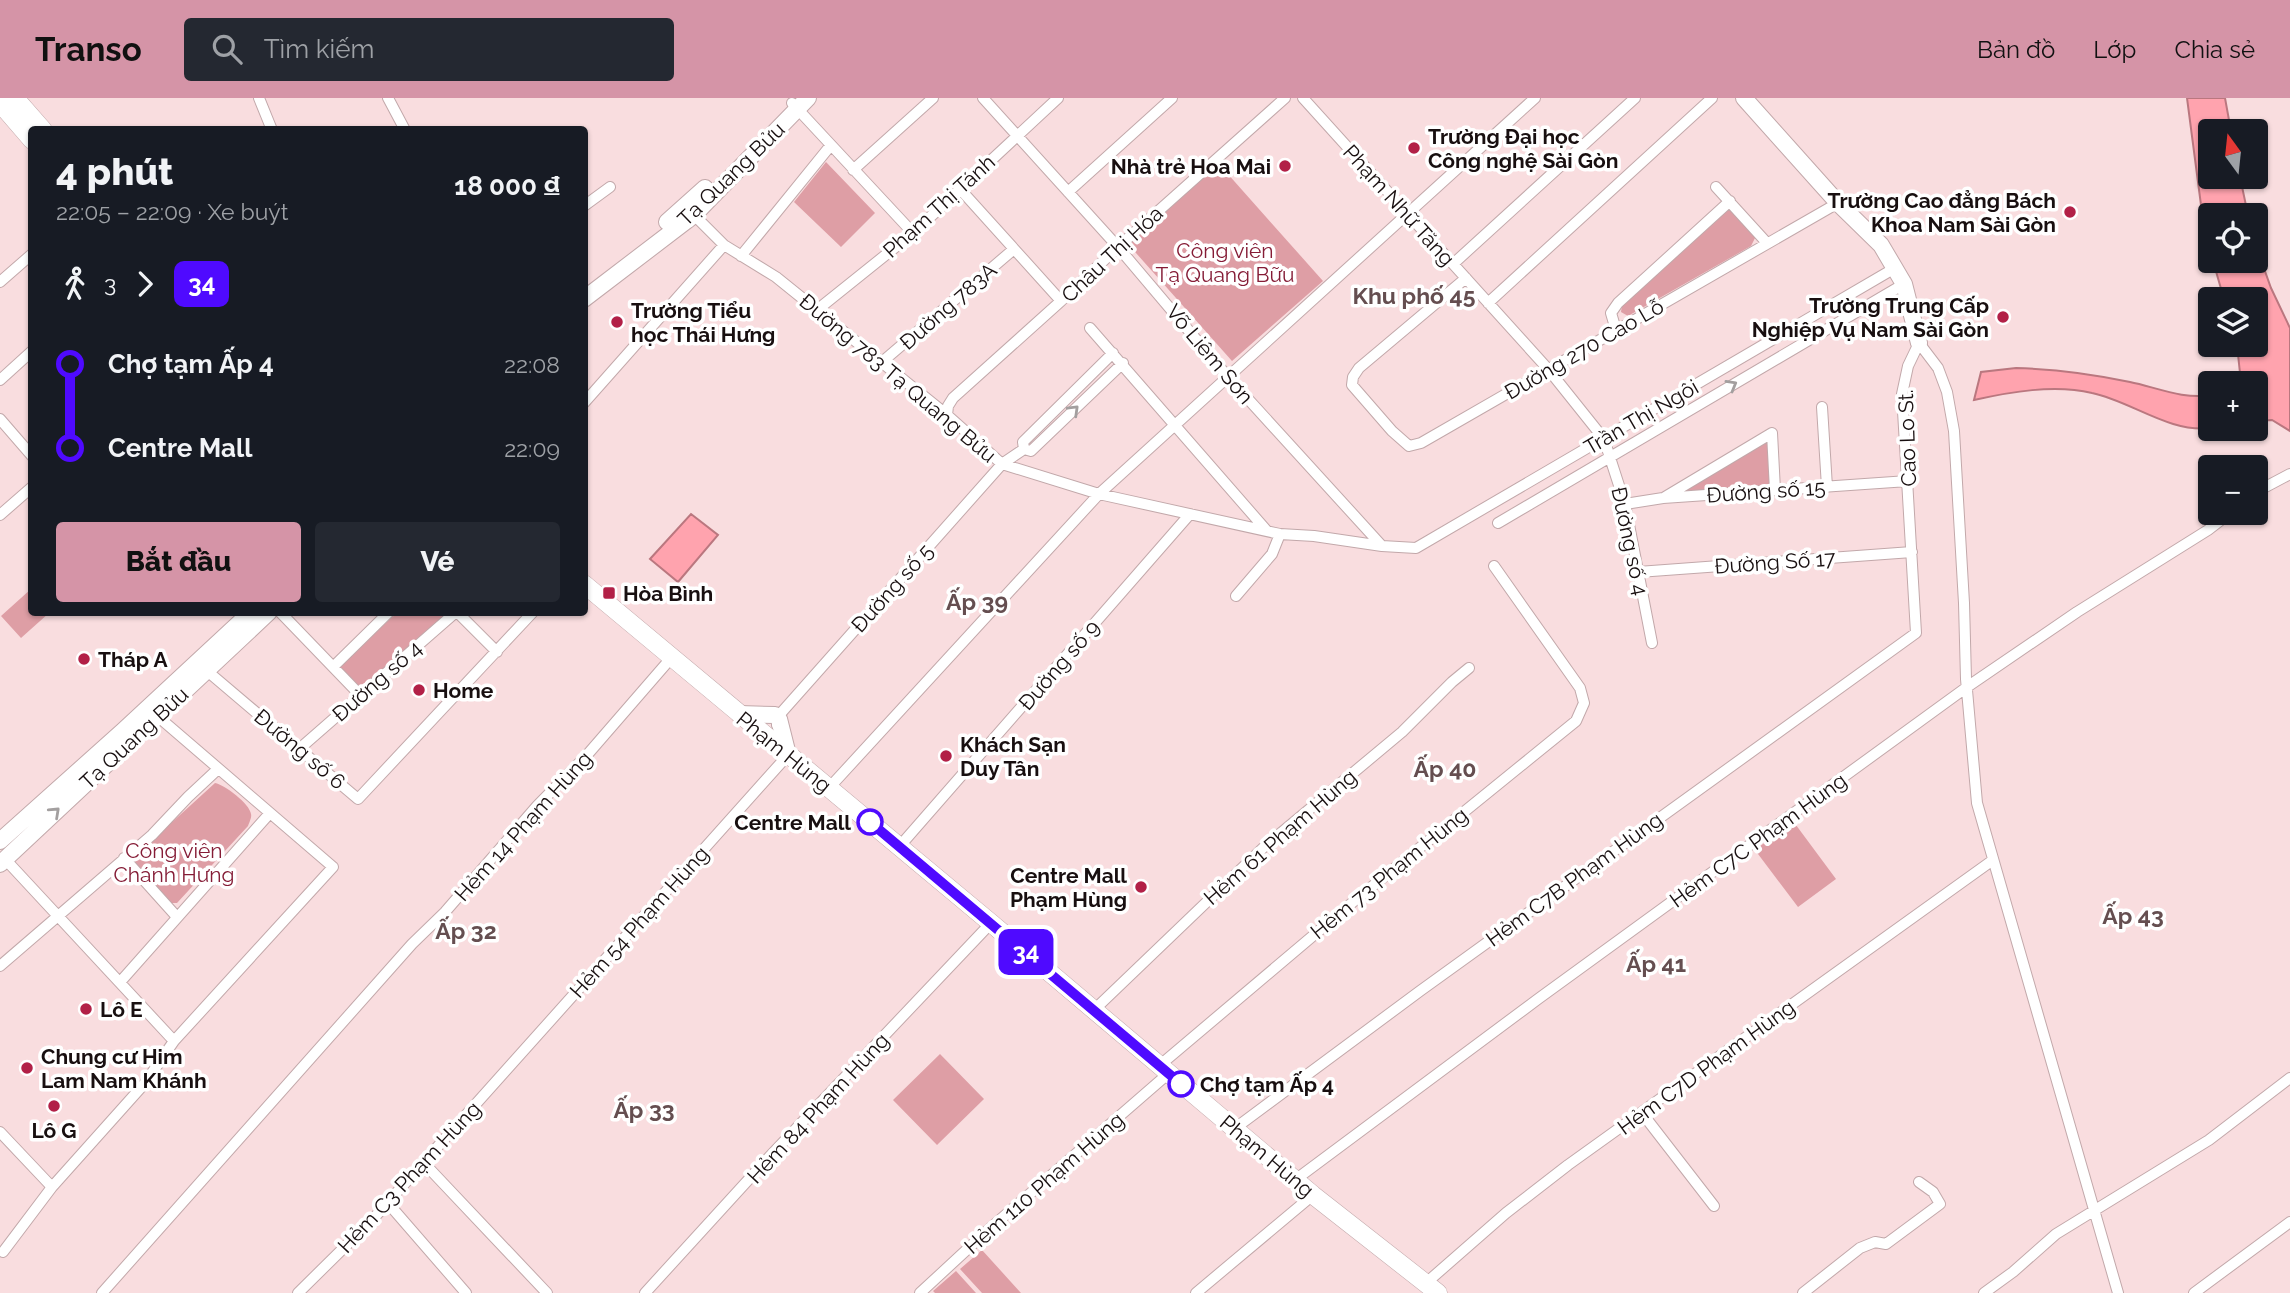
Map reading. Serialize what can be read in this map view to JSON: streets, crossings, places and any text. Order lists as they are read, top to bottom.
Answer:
{
  "streets": {
    "main road": ["Tạ Quang Bửu", "Phạm Hùng"],
    "street": [
      "Phạm Nhữ Tăng",
      "Phạm Thị Tánh",
      "Châu Thị Hóa",
      "Đường 783A",
      "Đường 270 Cao Lỗ",
      "Võ Liêm Sơn",
      "Đường 783 Tạ Quang Bửu",
      "Trần Thị Ngôi",
      "Cao Lo St.",
      "Đường số 15",
      "Đường số 4",
      "Đường Số 17",
      "Đường số 5",
      "Đường số 9",
      "Đường số 6",
      "Hẻm 14 Phạm Hùng",
      "Hẻm 61 Phạm Hùng",
      "Hẻm C7C Phạm Hùng",
      "Hẻm 73 Phạm Hùng",
      "Hẻm C7B Phạm Hùng",
      "Hẻm 54 Phạm Hùng",
      "Hẻm C7D Phạm Hùng",
      "Hẻm 84 Phạm Hùng",
      "Hẻm C3 Phạm Hùng",
      "Hẻm 110 Phạm Hùng"
    ]
  },
  "crossings": [
    ["Tạ Quang Bửu", "Đường 783 Tạ Quang Bửu"],
    ["Tạ Quang Bửu", "Đường số 6"],
    ["Phạm Nhữ Tăng", "Đường 270 Cao Lỗ"],
    ["Phạm Nhữ Tăng", "Trần Thị Ngôi"],
    ["Phạm Nhữ Tăng", "Đường số 4"],
    ["Phạm Thị Tánh", "Võ Liêm Sơn"],
    ["Phạm Thị Tánh", "Đường 783 Tạ Quang Bửu"],
    ["Châu Thị Hóa", "Võ Liêm Sơn"],
    ["Châu Thị Hóa", "Đường 783 Tạ Quang Bửu"],
    ["Đường 783A", "Đường 783 Tạ Quang Bửu"],
    ["Võ Liêm Sơn", "Đường 783 Tạ Quang Bửu"],
    ["Võ Liêm Sơn", "Trần Thị Ngôi"],
    ["Đường 783 Tạ Quang Bửu", "Trần Thị Ngôi"],
    ["Đường 783 Tạ Quang Bửu", "Đường số 5"],
    ["Đường 783 Tạ Quang Bửu", "Đường số 9"],
    ["Trần Thị Ngôi", "Đường số 4"],
    ["Cao Lo St.", "Đường số 15"],
    ["Cao Lo St.", "Đường Số 17"],
    ["Cao Lo St.", "Hẻm C7B Phạm Hùng"],
    ["Đường số 15", "Đường số 4"],
    ["Đường số 4", "Đường Số 17"],
    ["Đường số 4", "Đường số 6"],
    ["Đường số 5", "Phạm Hùng"],
    ["Đường số 9", "Phạm Hùng"],
    ["Phạm Hùng", "Hẻm 14 Phạm Hùng"],
    ["Phạm Hùng", "Hẻm 61 Phạm Hùng"],
    ["Phạm Hùng", "Hẻm C7C Phạm Hùng"],
    ["Phạm Hùng", "Hẻm 73 Phạm Hùng"],
    ["Phạm Hùng", "Hẻm C7B Phạm Hùng"],
    ["Phạm Hùng", "Hẻm 54 Phạm Hùng"],
    ["Phạm Hùng", "Hẻm C7D Phạm Hùng"],
    ["Phạm Hùng", "Hẻm 84 Phạm Hùng"],
    ["Phạm Hùng", "Hẻm 110 Phạm Hùng"],
    ["Hẻm 73 Phạm Hùng", "Hẻm 110 Phạm Hùng"],
    ["Hẻm 54 Phạm Hùng", "Hẻm C3 Phạm Hùng"]
  ],
  "districts": [
    "Khu phố 45",
    "Ấp 39",
    "Ấp 40",
    "Ấp 43",
    "Ấp 32",
    "Ấp 41",
    "Ấp 33"
  ],
  "parks": ["Công viên Tạ Quang Bữu", "Công viên Chánh Hưng"],
  "places": {
    "other": [
      "Trường Đại học Công nghệ Sài Gòn",
      "Nhà trẻ Hoa Mai",
      "Trường Cao đẳng Bách Khoa Nam Sài Gòn",
      "Trường Trung Cấp Nghiệp Vụ Nam Sài Gòn",
      "Trường Tiểu học Thái Hưng",
      "Tháp A",
      "Home",
      "Khách Sạn Duy Tân",
      "Centre Mall",
      "Centre Mall Phạm Hùng",
      "Lô E",
      "Chung cư Him Lam Nam Khánh",
      "Chợ tạm Ấp 4",
      "Lô G"
    ],
    "transit": ["Hòa Bình"]
  },
  "lines": ["bus line 34"],
  "north": "top",
  "page": {
    "header": "Transo",
    "search": "Tìm kiếm",
    "nav": ["Bản đồ", "Lớp", "Chia sẻ"],
    "on_map": "34",
    "map_buttons": ["+", "−"],
    "heading": ["4 phút", "22:05 – 22:09 · Xe buýt", "18 000 ₫"],
    "legs": ["3", "34"],
    "list": [
      {
        "name": "Chợ tạm Ấp 4",
        "value": "22:08"
      },
      {
        "name": "Centre Mall",
        "value": "22:09"
      }
    ],
    "buttons": ["Bắt đầu", "Vé"]
  }
}
